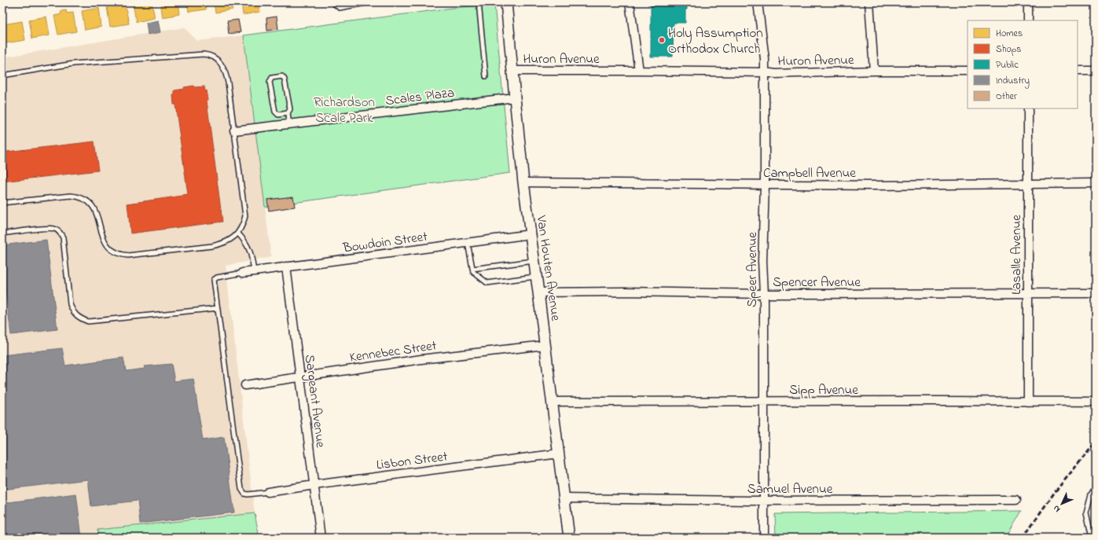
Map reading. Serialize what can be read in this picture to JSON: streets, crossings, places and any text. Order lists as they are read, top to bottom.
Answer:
{
  "streets": {
    "main road": ["Van Houten Avenue"],
    "street": [
      "Huron Avenue",
      "Scales Plaza",
      "Campbell Avenue",
      "Bowdoin Street",
      "Lasalle Avenue",
      "Speer Avenue",
      "Spencer Avenue",
      "Kennebec Street",
      "Sipp Avenue",
      "Sargeant Avenue",
      "Lisbon Street",
      "Samuel Avenue"
    ]
  },
  "crossings": [
    ["Huron Avenue", "Van Houten Avenue"],
    ["Huron Avenue", "Speer Avenue"],
    ["Scales Plaza", "Van Houten Avenue"],
    ["Campbell Avenue", "Lasalle Avenue"],
    ["Campbell Avenue", "Van Houten Avenue"],
    ["Campbell Avenue", "Speer Avenue"],
    ["Bowdoin Street", "Van Houten Avenue"],
    ["Bowdoin Street", "Sargeant Avenue"],
    ["Lasalle Avenue", "Spencer Avenue"],
    ["Lasalle Avenue", "Sipp Avenue"],
    ["Van Houten Avenue", "Spencer Avenue"],
    ["Van Houten Avenue", "Kennebec Street"],
    ["Van Houten Avenue", "Sipp Avenue"],
    ["Van Houten Avenue", "Lisbon Street"],
    ["Van Houten Avenue", "Samuel Avenue"],
    ["Speer Avenue", "Spencer Avenue"],
    ["Speer Avenue", "Sipp Avenue"],
    ["Speer Avenue", "Samuel Avenue"],
    ["Kennebec Street", "Sargeant Avenue"],
    ["Sargeant Avenue", "Lisbon Street"]
  ],
  "parks": ["Richardson Scale Park"],
  "places": ["Holy Assumption Orthodox Church"],
  "legend": [
    "Homes",
    "Shops",
    "Public",
    "Industry",
    "Other"
  ],
  "north": "bottom left"
}
